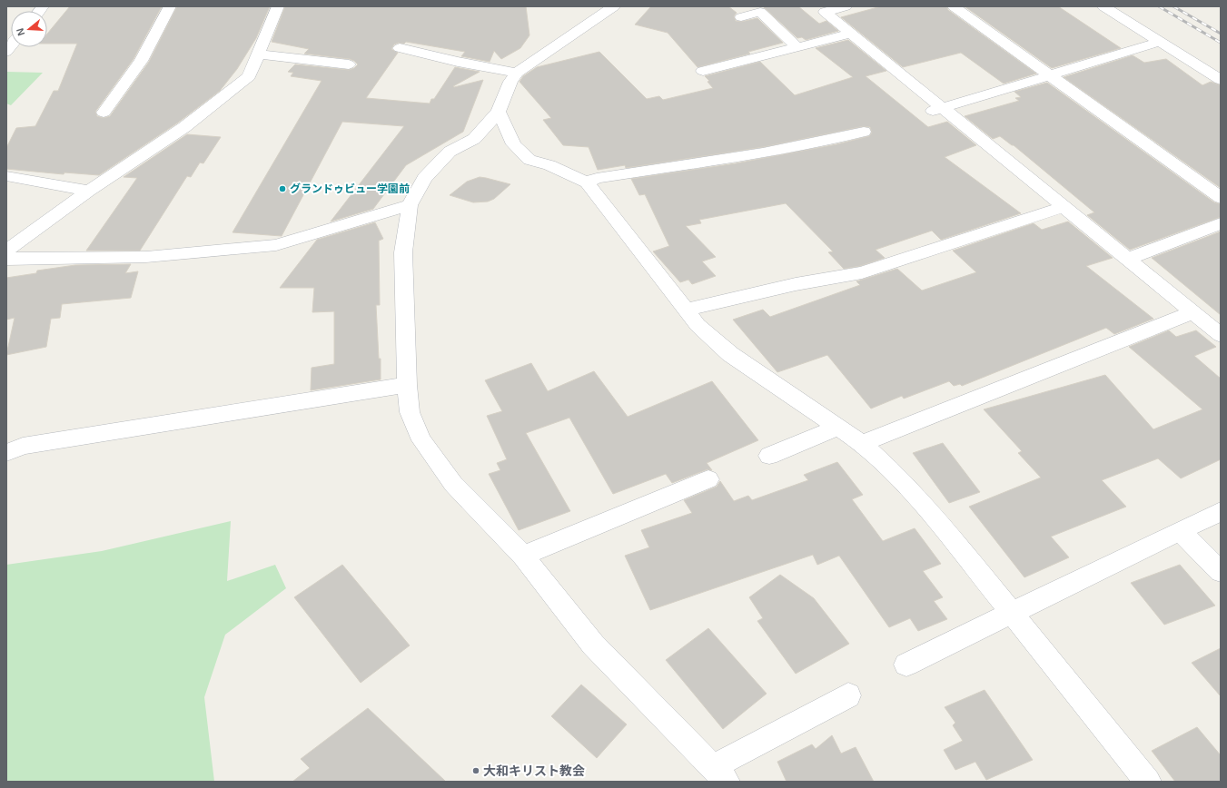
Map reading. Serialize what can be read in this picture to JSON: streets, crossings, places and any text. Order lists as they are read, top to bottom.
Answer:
{
  "places": ["グランドゥビュー学園前", "大和キリスト教会"],
  "north": "left"
}
